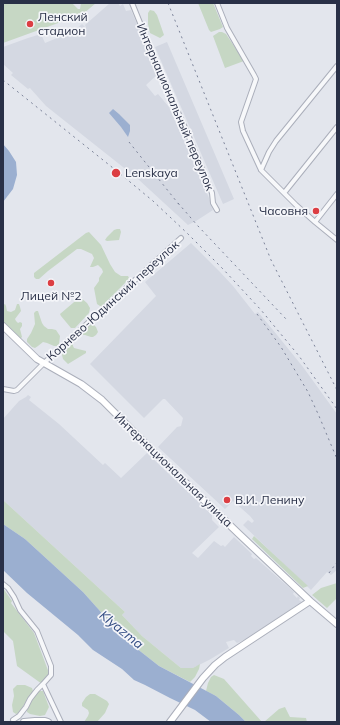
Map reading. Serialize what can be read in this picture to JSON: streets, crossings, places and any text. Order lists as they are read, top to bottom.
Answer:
{
  "streets": {
    "street": ["Интернациональный переулок", "Корнево-Юдинский переулок", "Интернациональная улица"]
  },
  "crossings": [
    ["Корнево-Юдинский переулок", "Интернациональная улица"]
  ],
  "water": ["Klyazma"],
  "places": [
    "Ленский стадион",
    "Lenskaya",
    "Часовня",
    "Лицей №2",
    "В.И. Ленину"
  ]
}
